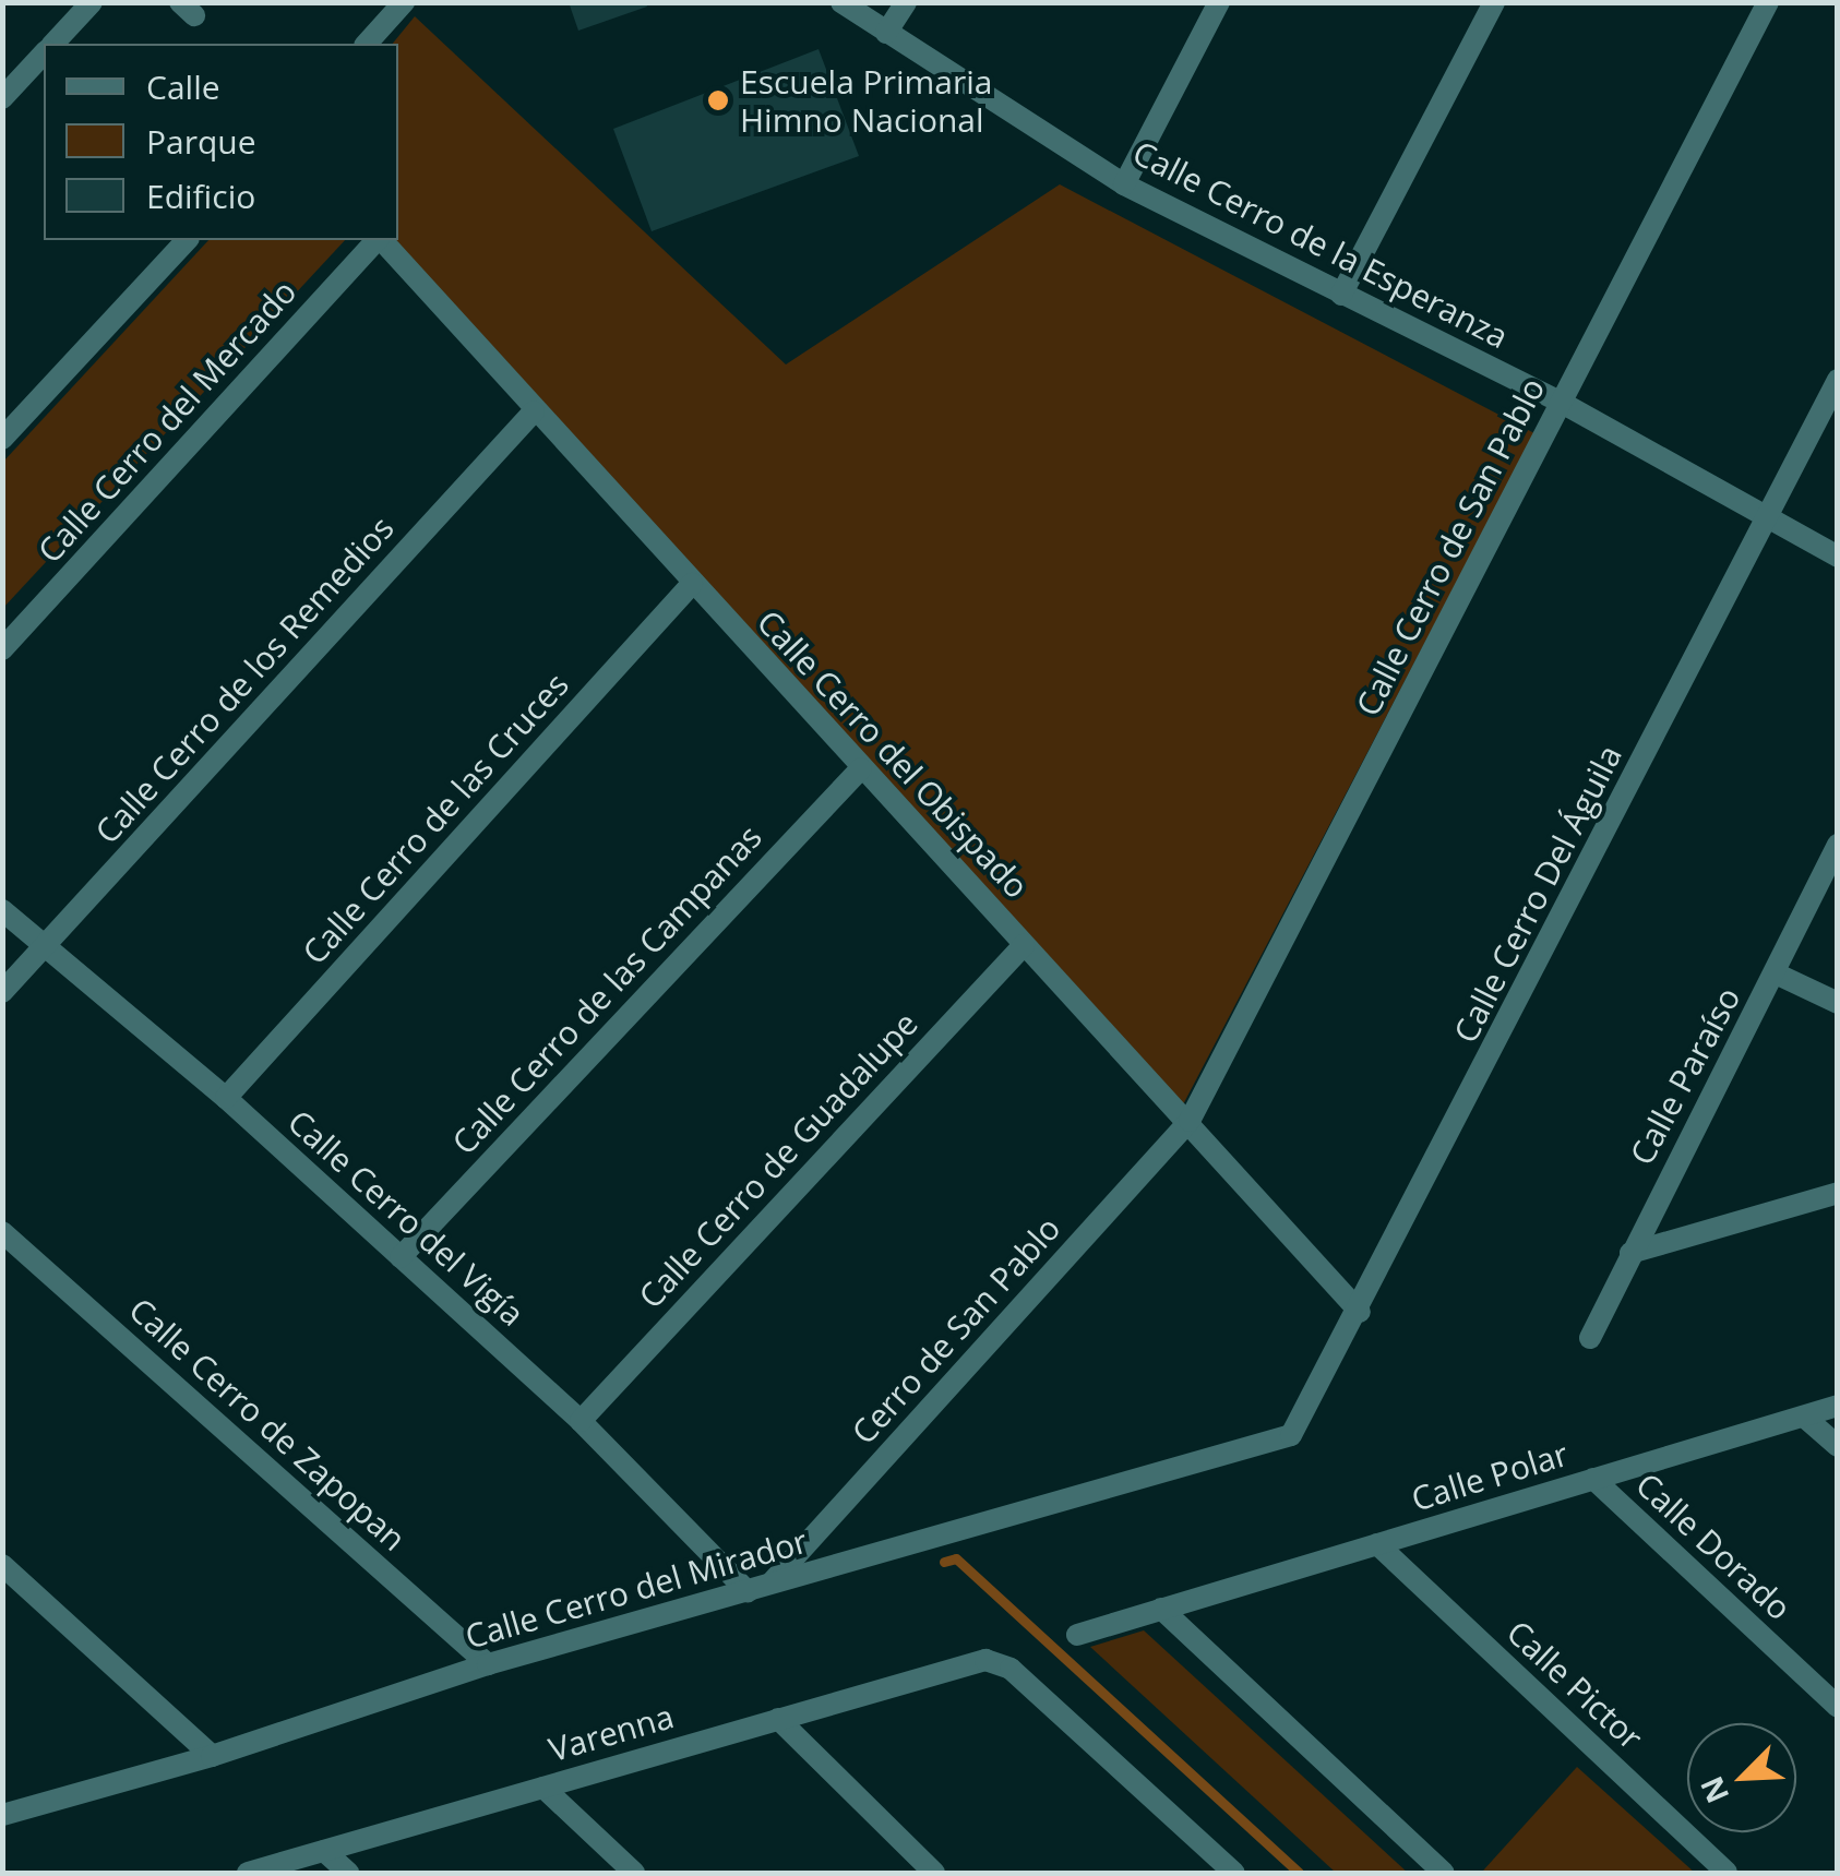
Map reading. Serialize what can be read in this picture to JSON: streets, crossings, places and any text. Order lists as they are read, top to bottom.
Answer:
{
  "streets": {
    "street": [
      "Calle Cerro de la Esperanza",
      "Calle Cerro del Mercado",
      "Calle Cerro de San Pablo",
      "Calle Cerro de los Remedios",
      "Calle Cerro del Obispado",
      "Calle Cerro de las Cruces",
      "Calle Cerro Del Águila",
      "Calle Cerro de las Campanas",
      "Calle Paraíso",
      "Calle Cerro de Guadalupe",
      "Calle Cerro del Vigía",
      "Cerro de San Pablo",
      "Calle Cerro de Zapopan",
      "Calle Polar",
      "Calle Dorado",
      "Calle Cerro del Mirador",
      "Calle Pictor",
      "Varenna"
    ]
  },
  "crossings": [
    ["Calle Cerro de la Esperanza", "Calle Cerro de San Pablo"],
    ["Calle Cerro de la Esperanza", "Calle Cerro Del Águila"],
    ["Calle Cerro de San Pablo", "Calle Cerro del Obispado"],
    ["Calle Cerro de San Pablo", "Cerro de San Pablo"],
    ["Calle Cerro de los Remedios", "Calle Cerro del Obispado"],
    ["Calle Cerro de los Remedios", "Calle Cerro del Vigía"],
    ["Calle Cerro del Obispado", "Calle Cerro de las Cruces"],
    ["Calle Cerro del Obispado", "Calle Cerro Del Águila"],
    ["Calle Cerro del Obispado", "Calle Cerro de las Campanas"],
    ["Calle Cerro del Obispado", "Calle Cerro de Guadalupe"],
    ["Calle Cerro del Obispado", "Cerro de San Pablo"],
    ["Calle Cerro de las Cruces", "Calle Cerro del Vigía"],
    ["Calle Cerro Del Águila", "Calle Cerro del Mirador"],
    ["Calle Cerro de las Campanas", "Calle Cerro del Vigía"],
    ["Calle Cerro de Guadalupe", "Calle Cerro del Vigía"],
    ["Calle Cerro del Vigía", "Cerro de San Pablo"],
    ["Calle Cerro del Vigía", "Calle Cerro del Mirador"],
    ["Cerro de San Pablo", "Calle Cerro del Mirador"],
    ["Calle Cerro de Zapopan", "Calle Cerro del Mirador"],
    ["Calle Polar", "Calle Dorado"],
    ["Calle Polar", "Calle Pictor"]
  ],
  "places": ["Escuela Primaria Himno Nacional"],
  "legend": ["Calle", "Parque", "Edificio"],
  "north": "bottom left"
}
